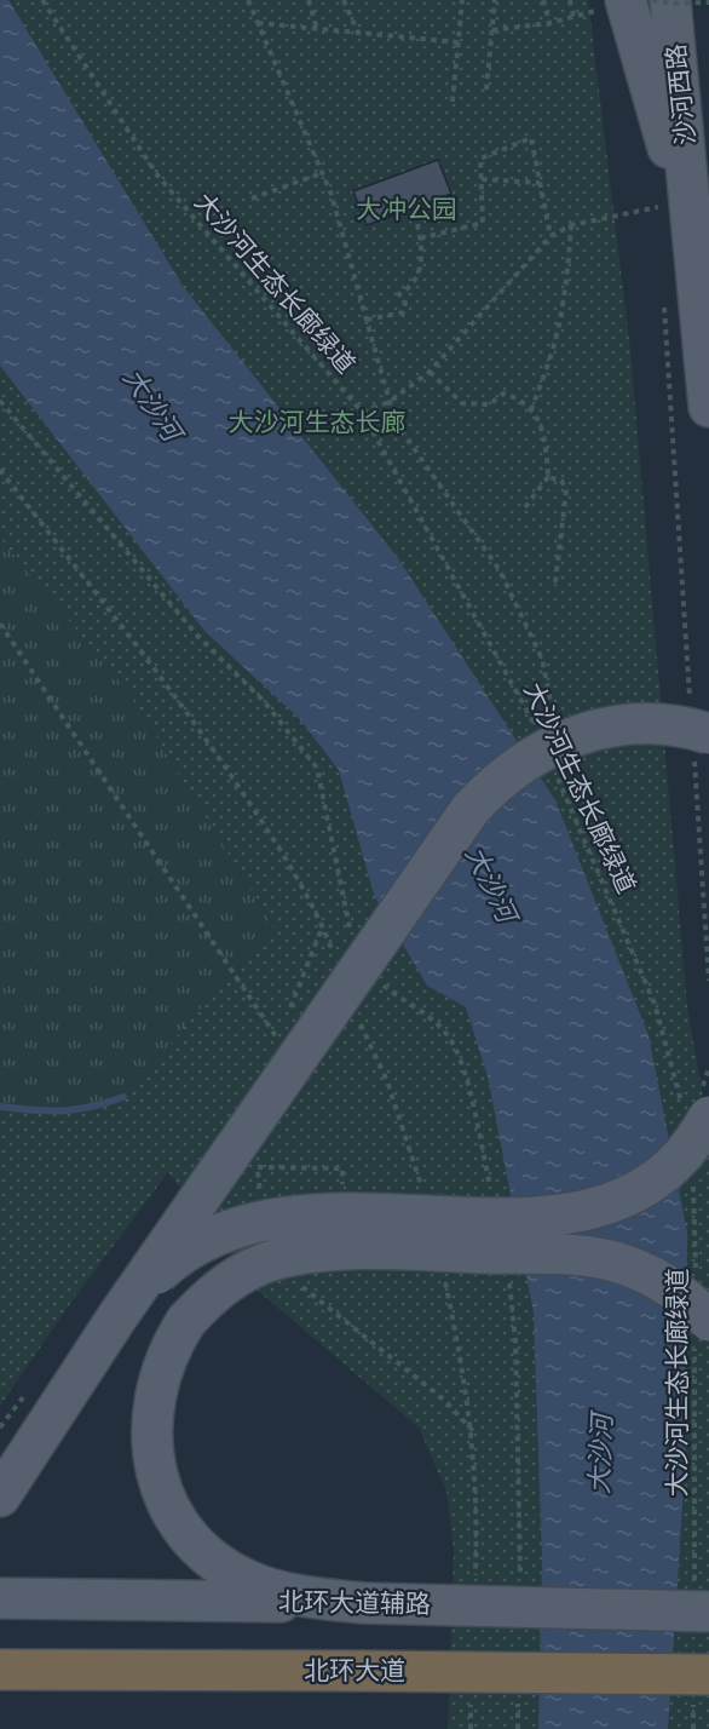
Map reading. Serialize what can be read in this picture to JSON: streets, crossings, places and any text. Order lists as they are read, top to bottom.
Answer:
{
  "streets": {
    "highway": ["北环大道"],
    "main road": ["沙河西路", "北环大道辅路"],
    "path": ["大沙河生态长廊绿道"]
  },
  "crossings": [
    ["大沙河生态长廊绿道", "北环大道辅路"]
  ],
  "water": ["大沙河"],
  "parks": ["大冲公园", "大沙河生态长廊"]
}
